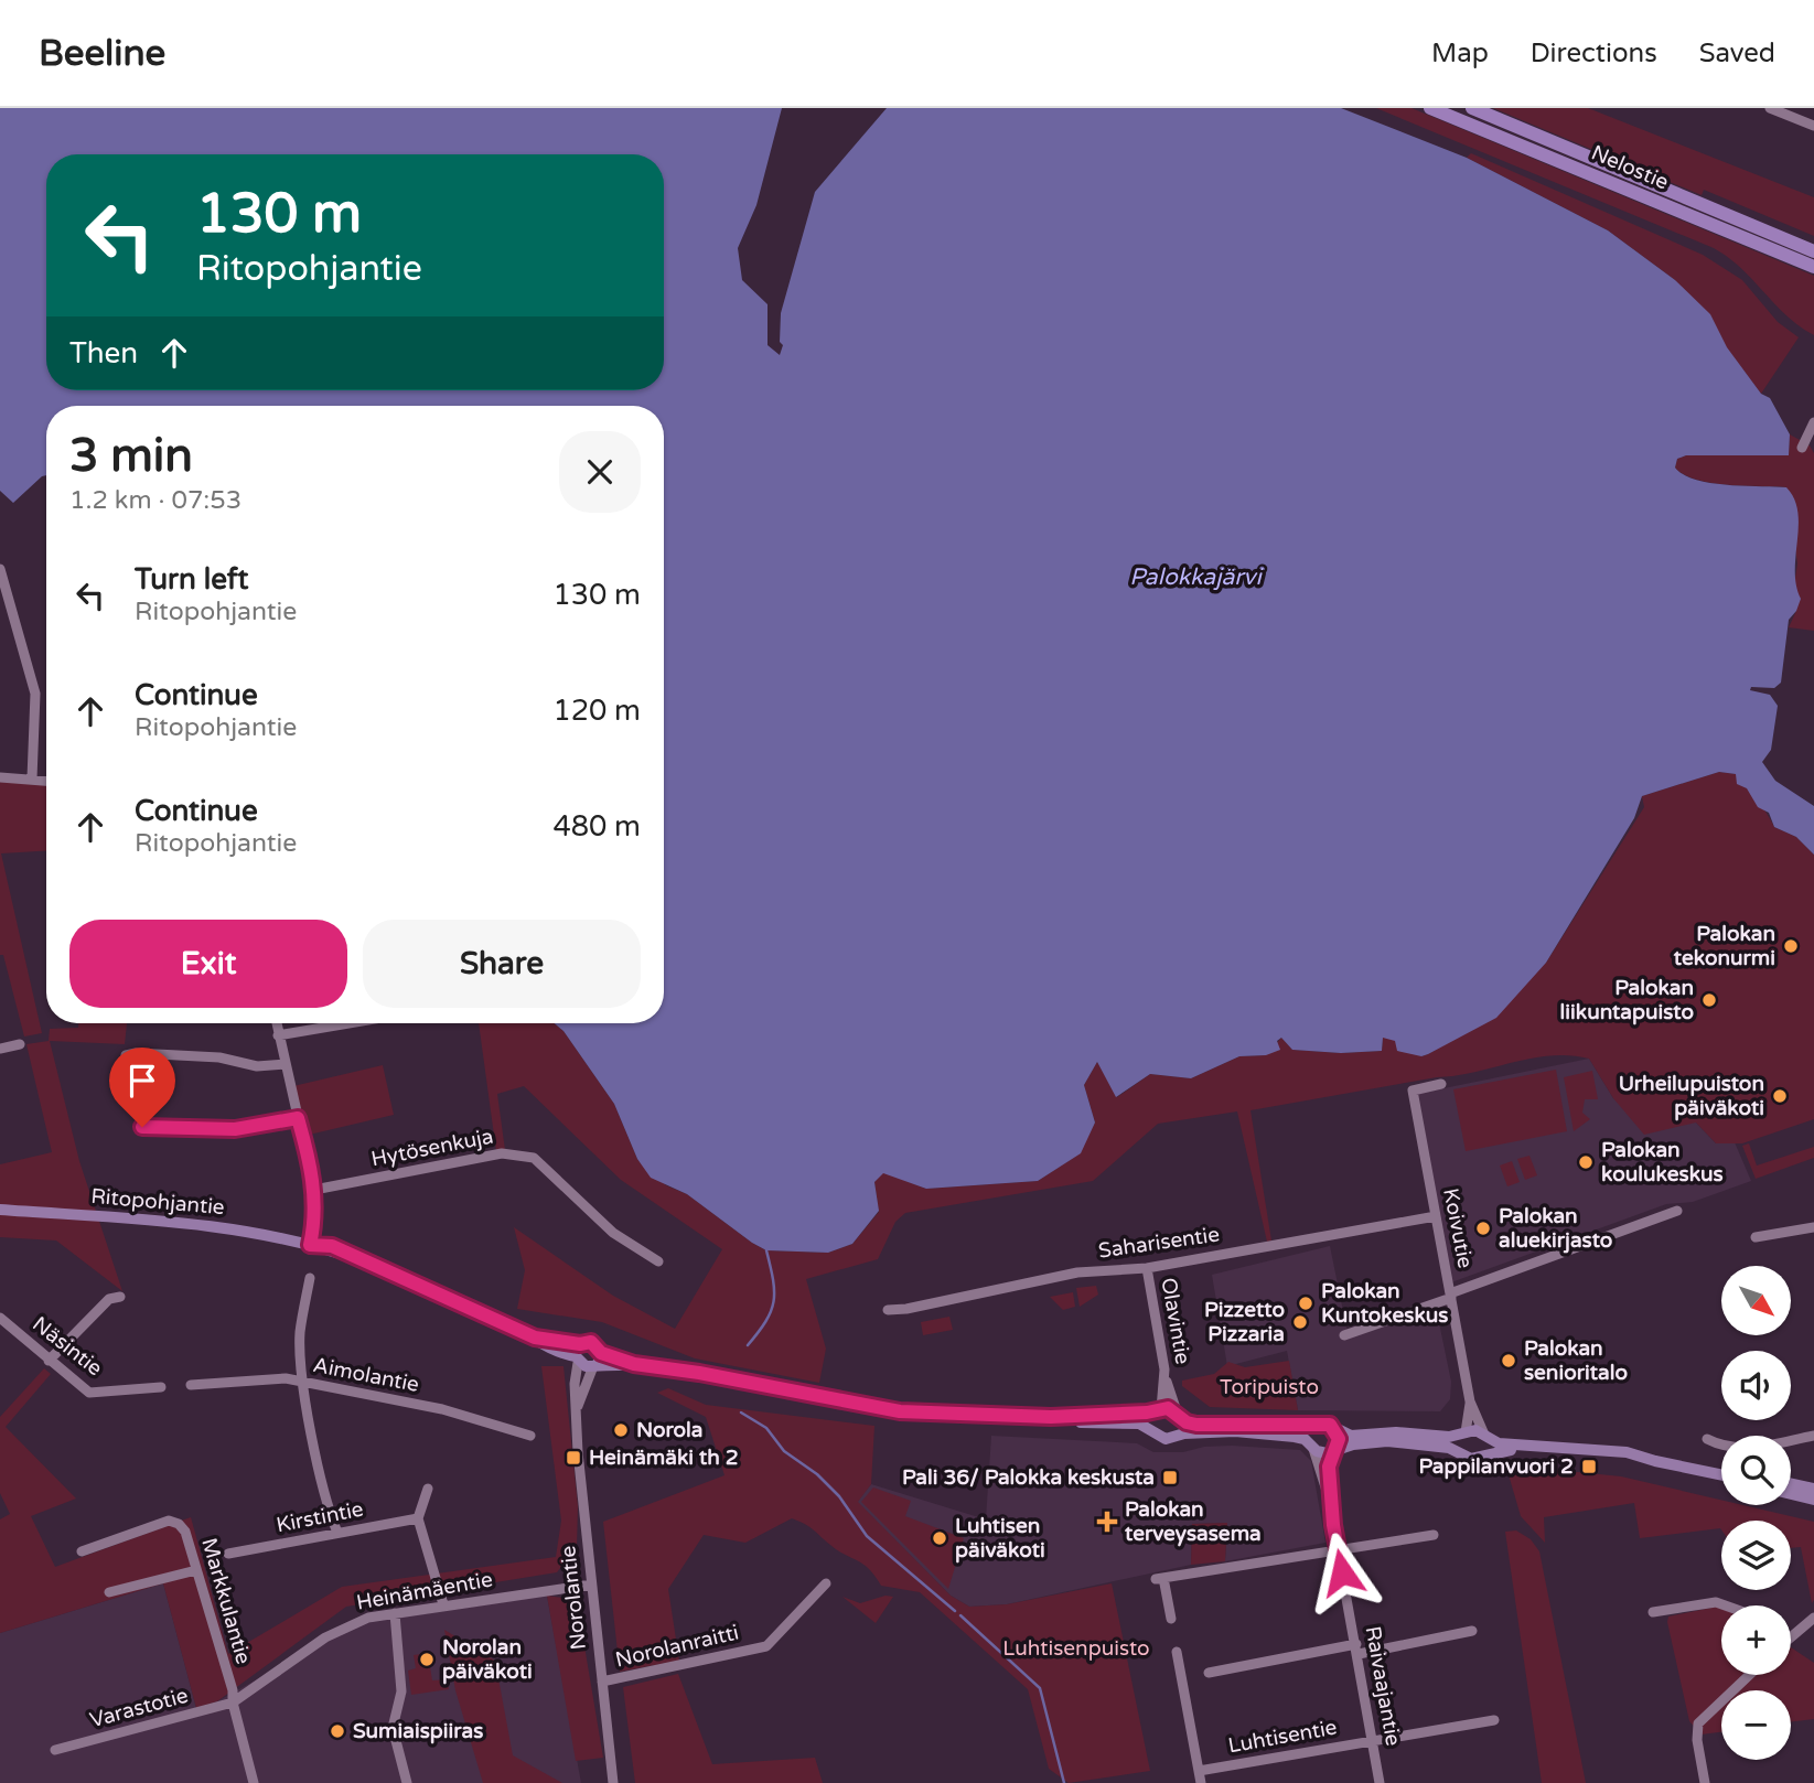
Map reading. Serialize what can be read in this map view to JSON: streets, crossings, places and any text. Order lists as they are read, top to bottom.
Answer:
{
  "streets": {
    "highway": ["Nelostie"],
    "main road": ["Ritopohjantie"],
    "street": [
      "Hytösenkuja",
      "Koivutie",
      "Saharisentie",
      "Olavintie",
      "Näsintie",
      "Aimolantie",
      "Kirstintie",
      "Heinämäentie",
      "Norolantie",
      "Markkulantie",
      "Norolanraitti",
      "Raivaajantie",
      "Varastotie",
      "Luhtisentie"
    ]
  },
  "crossings": [
    ["Ritopohjantie", "Norolantie"],
    ["Koivutie", "Saharisentie"],
    ["Saharisentie", "Olavintie"],
    ["Heinämäentie", "Norolantie"],
    ["Heinämäentie", "Markkulantie"],
    ["Heinämäentie", "Varastotie"],
    ["Norolantie", "Norolanraitti"],
    ["Markkulantie", "Varastotie"],
    ["Raivaajantie", "Luhtisentie"]
  ],
  "water": ["Palokkajärvi"],
  "parks": ["Toripuisto", "Luhtisenpuisto"],
  "places": {
    "other": [
      "Palokan tekonurmi",
      "Palokan liikuntapuisto",
      "Urheilupuiston päiväkoti",
      "Palokan koulukeskus",
      "Palokan aluekirjasto",
      "Palokan Kuntokeskus",
      "Pizzetto Pizzaria",
      "Palokan senioritalo",
      "Norola",
      "Luhtisen päiväkoti",
      "Norolan päiväkoti",
      "Sumiaispiiras"
    ],
    "transit": ["Heinämäki th 2", "Pappilanvuori 2", "Pali 36/ Palokka keskusta"],
    "health": ["Palokan terveysasema"]
  },
  "north": "bottom right",
  "page": {
    "header": "Beeline",
    "nav": ["Map", "Directions", "Saved"],
    "turn": ["130 m", "Ritopohjantie"],
    "then": "Then",
    "heading": ["3 min", "1.2 km · 07:53"],
    "list": [
      {
        "name": "Turn left",
        "note": "Ritopohjantie",
        "value": "130 m"
      },
      {
        "name": "Continue",
        "note": "Ritopohjantie",
        "value": "120 m"
      },
      {
        "name": "Continue",
        "note": "Ritopohjantie",
        "value": "480 m"
      }
    ],
    "buttons": ["Exit", "Share"],
    "map_buttons": ["+", "−"]
  }
}
